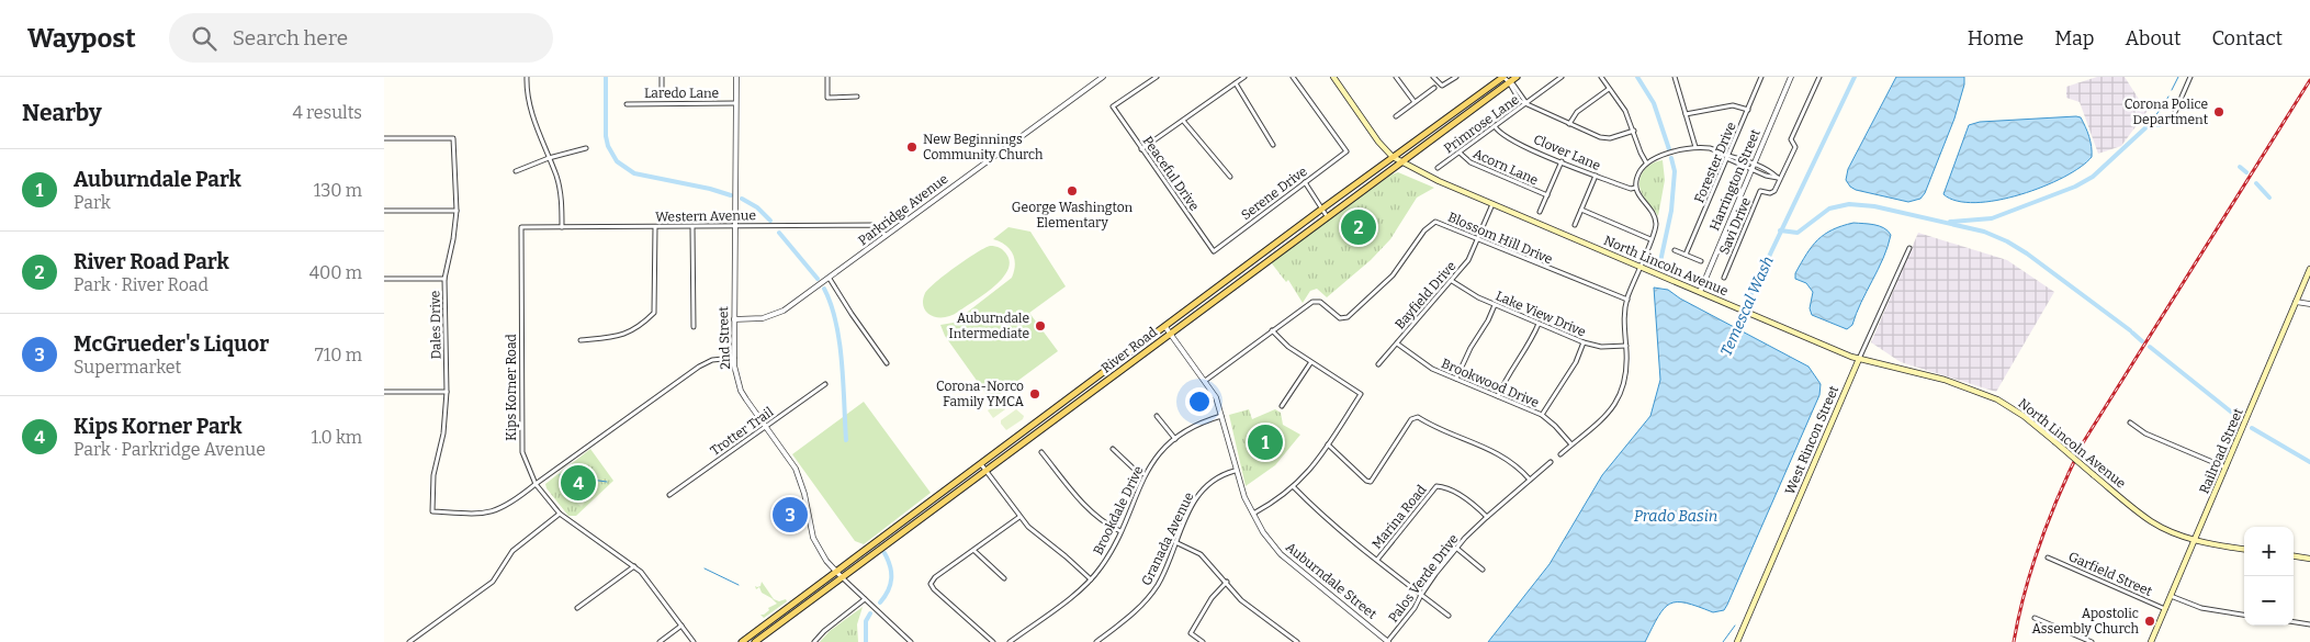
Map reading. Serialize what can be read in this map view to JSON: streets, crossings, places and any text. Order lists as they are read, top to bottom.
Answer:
{
  "streets": {
    "main road": [
      "North Lincoln Avenue",
      "River Road",
      "West Rincon Street",
      "Railroad Street"
    ],
    "street": [
      "Laredo Lane",
      "Primrose Lane",
      "Clover Lane",
      "Forester Drive",
      "Acorn Lane",
      "Peaceful Drive",
      "Harrington Street",
      "Serene Drive",
      "Parkridge Avenue",
      "Western Avenue",
      "Savi Drive",
      "Blossom Hill Drive",
      "Bayfield Drive",
      "Lake View Drive",
      "Dales Drive",
      "2nd Street",
      "Brookwood Drive",
      "Kips Korner Road",
      "Trotter Trail",
      "Brookdale Drive",
      "Marina Road",
      "Granada Avenue",
      "Garfield Street",
      "Palos Verde Drive",
      "Auburndale Street"
    ]
  },
  "crossings": [
    ["Laredo Lane", "2nd Street"],
    ["Primrose Lane", "Clover Lane"],
    ["Primrose Lane", "Acorn Lane"],
    ["Peaceful Drive", "Serene Drive"],
    ["Harrington Street", "North Lincoln Avenue"],
    ["Parkridge Avenue", "Western Avenue"],
    ["Parkridge Avenue", "2nd Street"],
    ["Western Avenue", "2nd Street"],
    ["Western Avenue", "Kips Korner Road"],
    ["Blossom Hill Drive", "Bayfield Drive"],
    ["Blossom Hill Drive", "Auburndale Street"],
    ["North Lincoln Avenue", "Bayfield Drive"],
    ["North Lincoln Avenue", "River Road"],
    ["North Lincoln Avenue", "West Rincon Street"],
    ["North Lincoln Avenue", "Railroad Street"],
    ["Bayfield Drive", "Lake View Drive"],
    ["Bayfield Drive", "Brookwood Drive"],
    ["Dales Drive", "Kips Korner Road"],
    ["2nd Street", "River Road"],
    ["2nd Street", "Trotter Trail"],
    ["River Road", "Auburndale Street"],
    ["Railroad Street", "Garfield Street"],
    ["Brookdale Drive", "Auburndale Street"],
    ["Marina Road", "Palos Verde Drive"],
    ["Granada Avenue", "Auburndale Street"],
    ["Palos Verde Drive", "Auburndale Street"]
  ],
  "water": ["Temescal Wash", "Prado Basin"],
  "places": [
    "Corona Police Department",
    "New Beginnings Community Church",
    "George Washington Elementary",
    "Auburndale Intermediate",
    "Corona-Norco Family YMCA",
    "Apostolic Assembly Church"
  ],
  "page": {
    "header": "Waypost",
    "search": "Search here",
    "nav": [
      "Home",
      "Map",
      "About",
      "Contact"
    ],
    "heading": ["Nearby", "4 results"],
    "list": [
      {
        "mark": "1",
        "name": "Auburndale Park",
        "note": "Park",
        "value": "130 m"
      },
      {
        "mark": "2",
        "name": "River Road Park",
        "note": "Park · River Road",
        "value": "400 m"
      },
      {
        "mark": "3",
        "name": "McGrueder's Liquor",
        "note": "Supermarket",
        "value": "710 m"
      },
      {
        "mark": "4",
        "name": "Kips Korner Park",
        "note": "Park · Parkridge Avenue",
        "value": "1.0 km"
      }
    ],
    "pins": [
      "2",
      "1",
      "4",
      "3"
    ],
    "map_buttons": ["+", "−"]
  }
}
